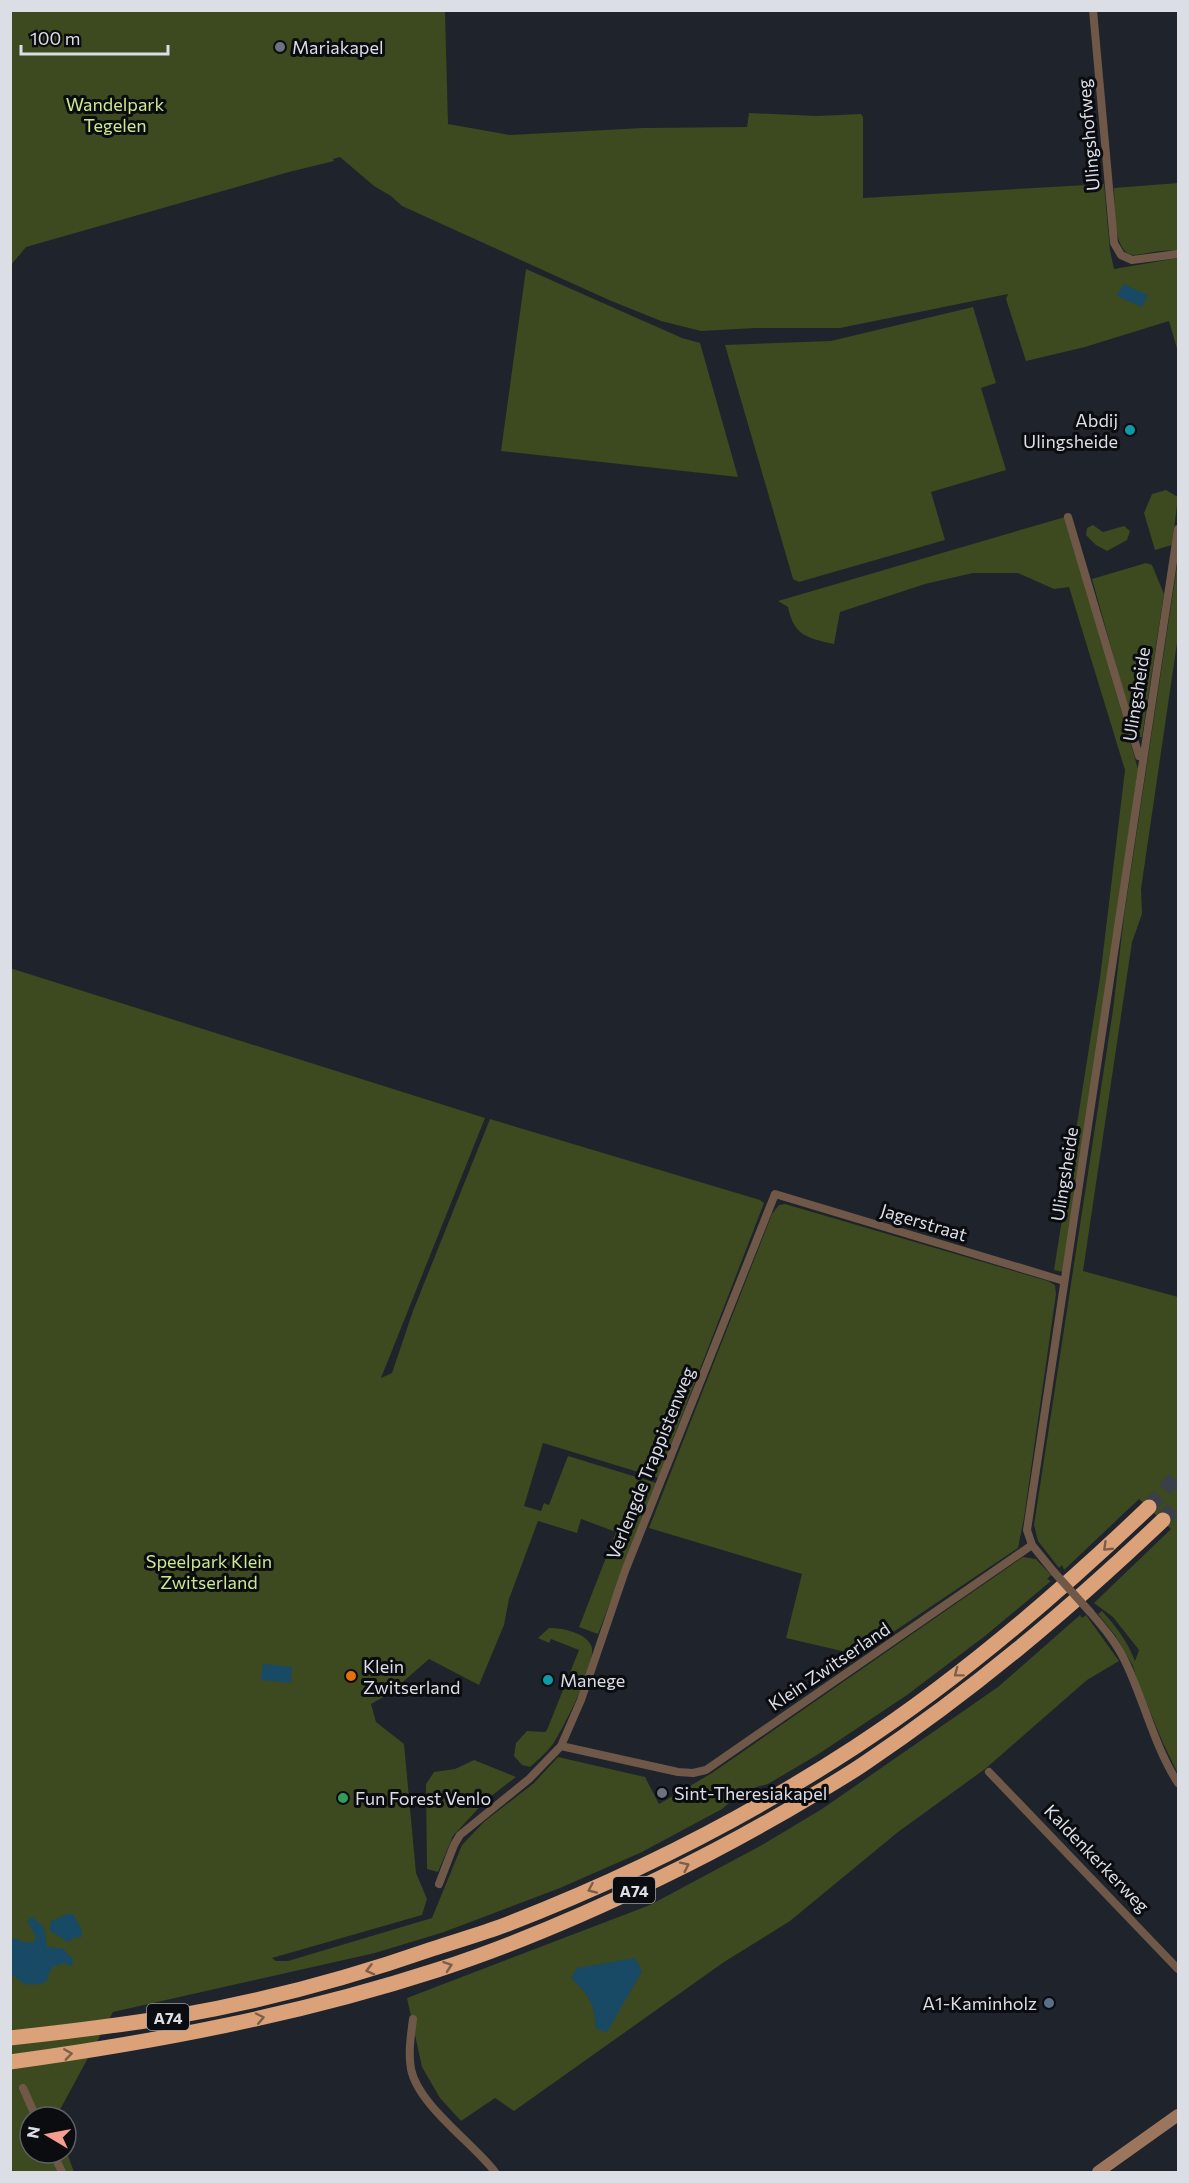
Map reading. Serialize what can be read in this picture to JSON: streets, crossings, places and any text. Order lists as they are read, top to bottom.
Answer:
{
  "streets": {
    "highway": ["A74"],
    "street": [
      "Ulingshofweg",
      "Ulingsheide",
      "Jagerstraat",
      "Verlengde Trappistenweg",
      "Klein Zwitserland",
      "Kaldenkerkerweg"
    ]
  },
  "crossings": [
    ["Ulingsheide", "Jagerstraat"],
    ["Ulingsheide", "Klein Zwitserland"],
    ["Jagerstraat", "Verlengde Trappistenweg"],
    ["Verlengde Trappistenweg", "Klein Zwitserland"]
  ],
  "parks": ["Wandelpark Tegelen", "Speelpark Klein Zwitserland"],
  "places": [
    "Mariakapel",
    "Abdij Ulingsheide",
    "Klein Zwitserland",
    "Manege",
    "Sint-Theresiakapel",
    "Fun Forest Venlo",
    "A1-Kaminholz"
  ],
  "scale_bar": "100 m",
  "north": "left"
}
